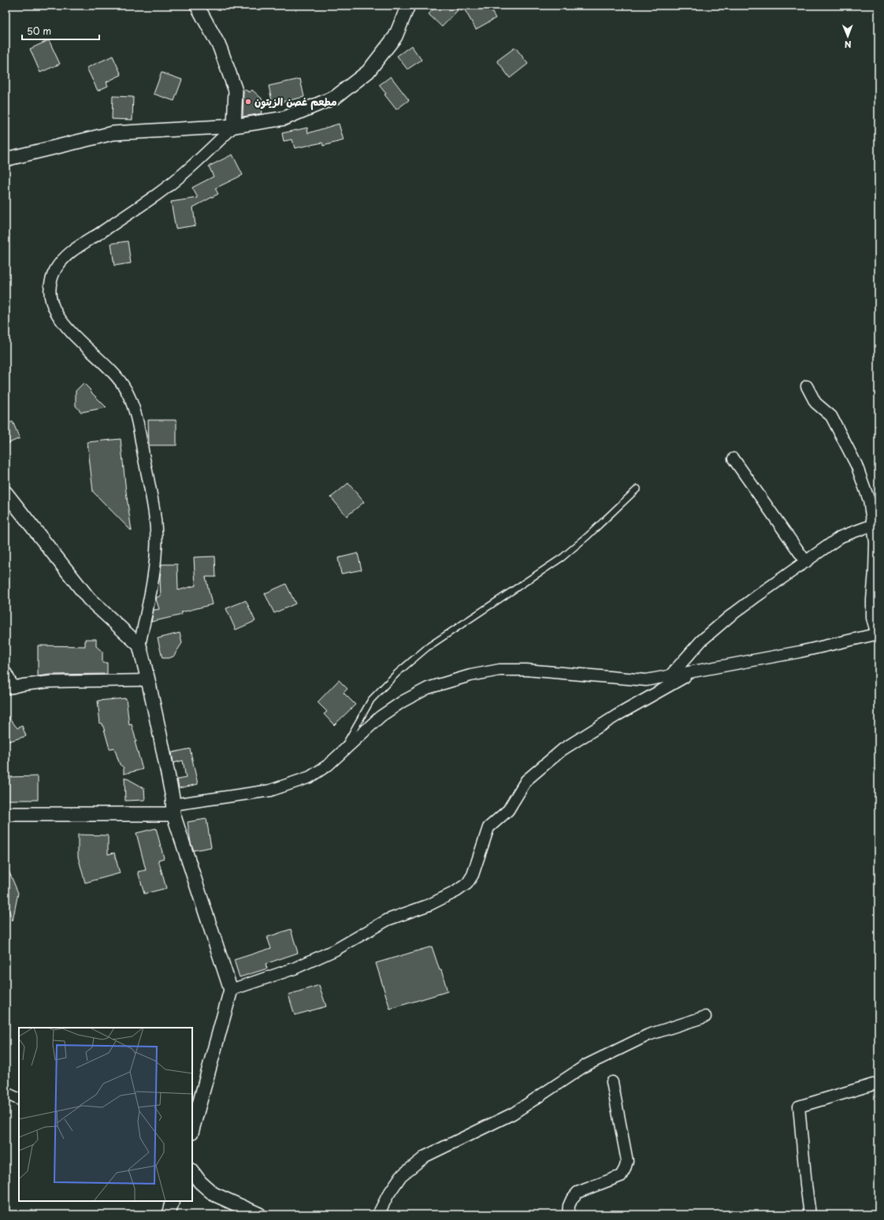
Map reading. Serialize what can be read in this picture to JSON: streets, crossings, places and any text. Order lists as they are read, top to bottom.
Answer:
{
  "places": ["مطعم غصن الزيتون"],
  "scale_bar": "50 m",
  "north": "bottom"
}
